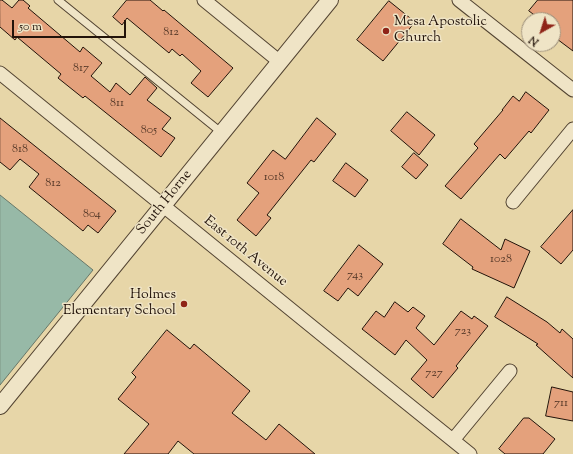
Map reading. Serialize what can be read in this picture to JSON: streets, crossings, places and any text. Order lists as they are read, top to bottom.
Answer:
{
  "streets": {
    "street": ["South Horne", "East 10th Avenue"]
  },
  "crossings": [
    ["South Horne", "East 10th Avenue"]
  ],
  "places": ["Mesa Apostolic Church", "Holmes Elementary School"],
  "house_numbers": [
    "812",
    "817",
    "811",
    "805",
    "818",
    "1018",
    "812",
    "804",
    "1028",
    "743",
    "723",
    "727",
    "711"
  ],
  "scale_bar": "50 m",
  "north": "bottom left"
}
